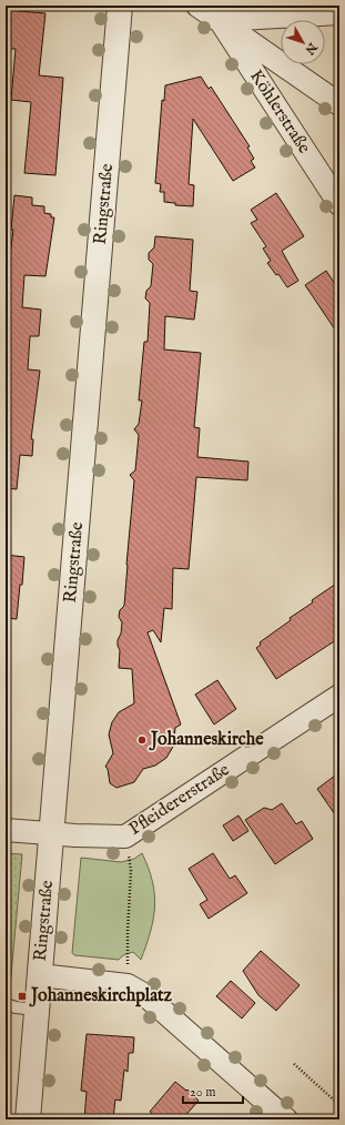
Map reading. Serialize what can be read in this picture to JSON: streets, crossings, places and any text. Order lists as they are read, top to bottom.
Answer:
{
  "streets": {
    "street": ["Köhlerstraße", "Ringstraße", "Pfleidererstraße"]
  },
  "crossings": [
    ["Ringstraße", "Pfleidererstraße"]
  ],
  "places": {
    "other": ["Johanneskirche"],
    "transit": ["Johanneskirchplatz"]
  },
  "scale_bar": "20 m",
  "north": "bottom right"
}
